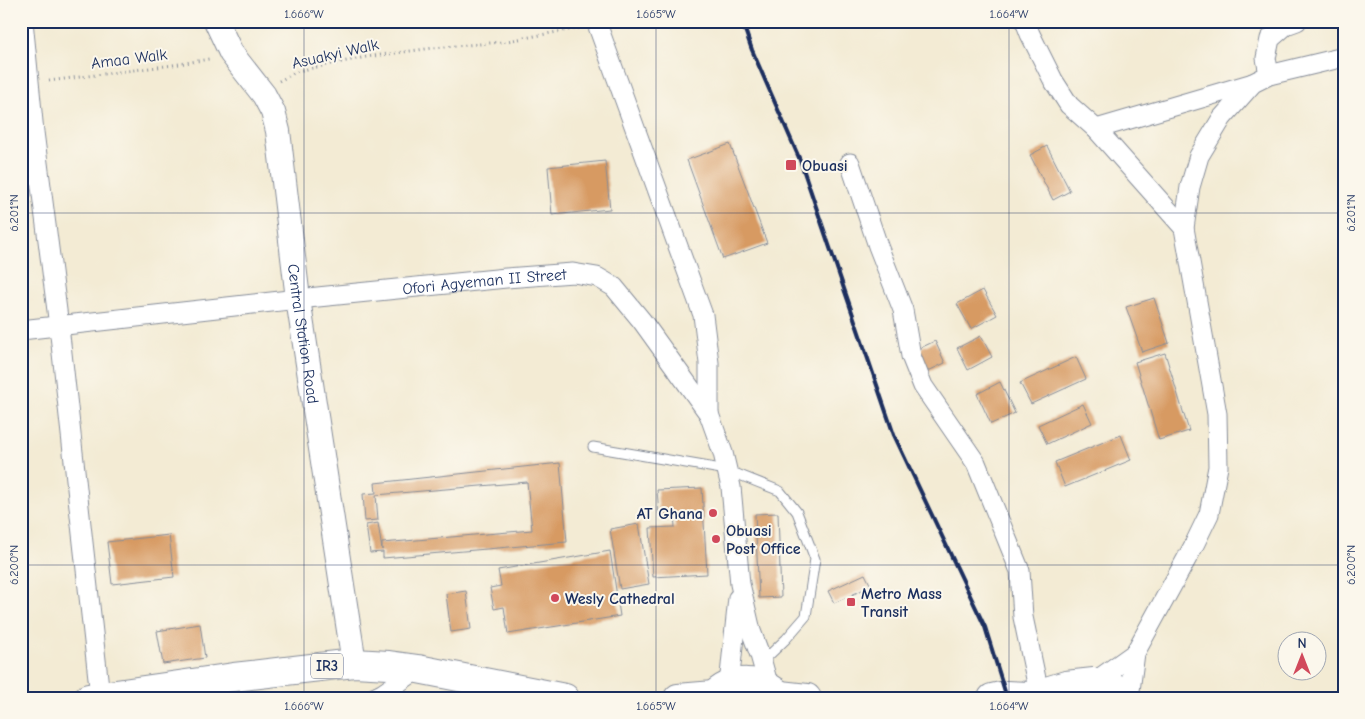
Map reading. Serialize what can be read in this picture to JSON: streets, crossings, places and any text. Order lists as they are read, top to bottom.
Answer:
{
  "streets": {
    "main road": ["IR3"],
    "street": ["Ofori Agyeman II Street", "Central Station Road"],
    "path": ["Asuakyi Walk", "Amaa Walk"]
  },
  "crossings": [
    ["Asuakyi Walk", "Central Station Road"],
    ["Amaa Walk", "Central Station Road"],
    ["Ofori Agyeman II Street", "Central Station Road"],
    ["Central Station Road", "IR3"]
  ],
  "places": {
    "transit": ["Obuasi", "Metro Mass Transit"],
    "other": ["AT Ghana", "Obuasi Post Office", "Wesly Cathedral"]
  },
  "north": "top",
  "coordinates": [
    "1.666°W",
    "1.665°W",
    "1.664°W",
    "6.201°N",
    "6.200°N"
  ]
}
